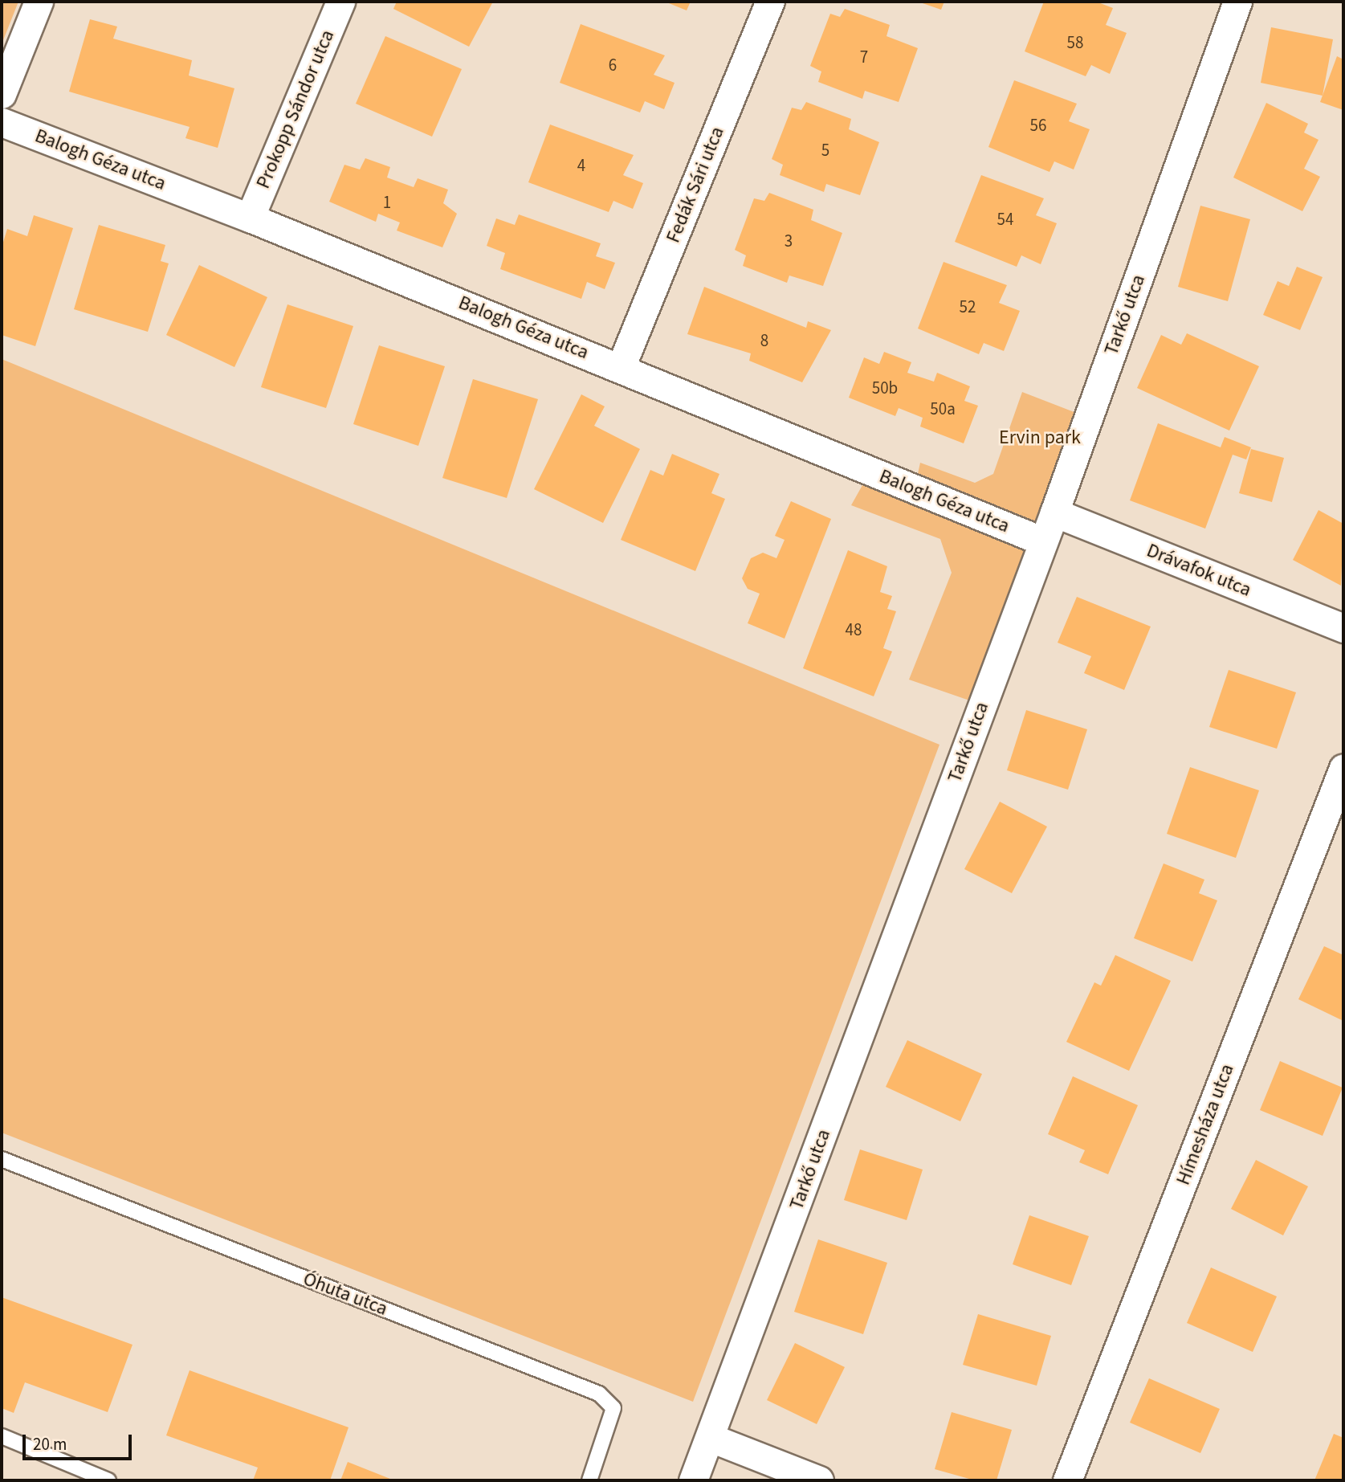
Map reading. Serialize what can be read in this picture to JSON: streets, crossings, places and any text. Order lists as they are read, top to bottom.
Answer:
{
  "streets": {
    "street": [
      "Prokopp Sándor utca",
      "Balogh Géza utca",
      "Fedák Sári utca",
      "Tarkő utca",
      "Drávafok utca",
      "Hímesháza utca"
    ],
    "lane": ["Óhuta utca"]
  },
  "crossings": [
    ["Prokopp Sándor utca", "Balogh Géza utca"],
    ["Balogh Géza utca", "Fedák Sári utca"],
    ["Balogh Géza utca", "Tarkő utca"],
    ["Tarkő utca", "Drávafok utca"]
  ],
  "parks": ["Ervin park"],
  "house_numbers": [
    "58",
    "7",
    "6",
    "56",
    "5",
    "4",
    "1",
    "54",
    "3",
    "52",
    "8",
    "50b",
    "50a",
    "48"
  ],
  "scale_bar": "20 m"
}
